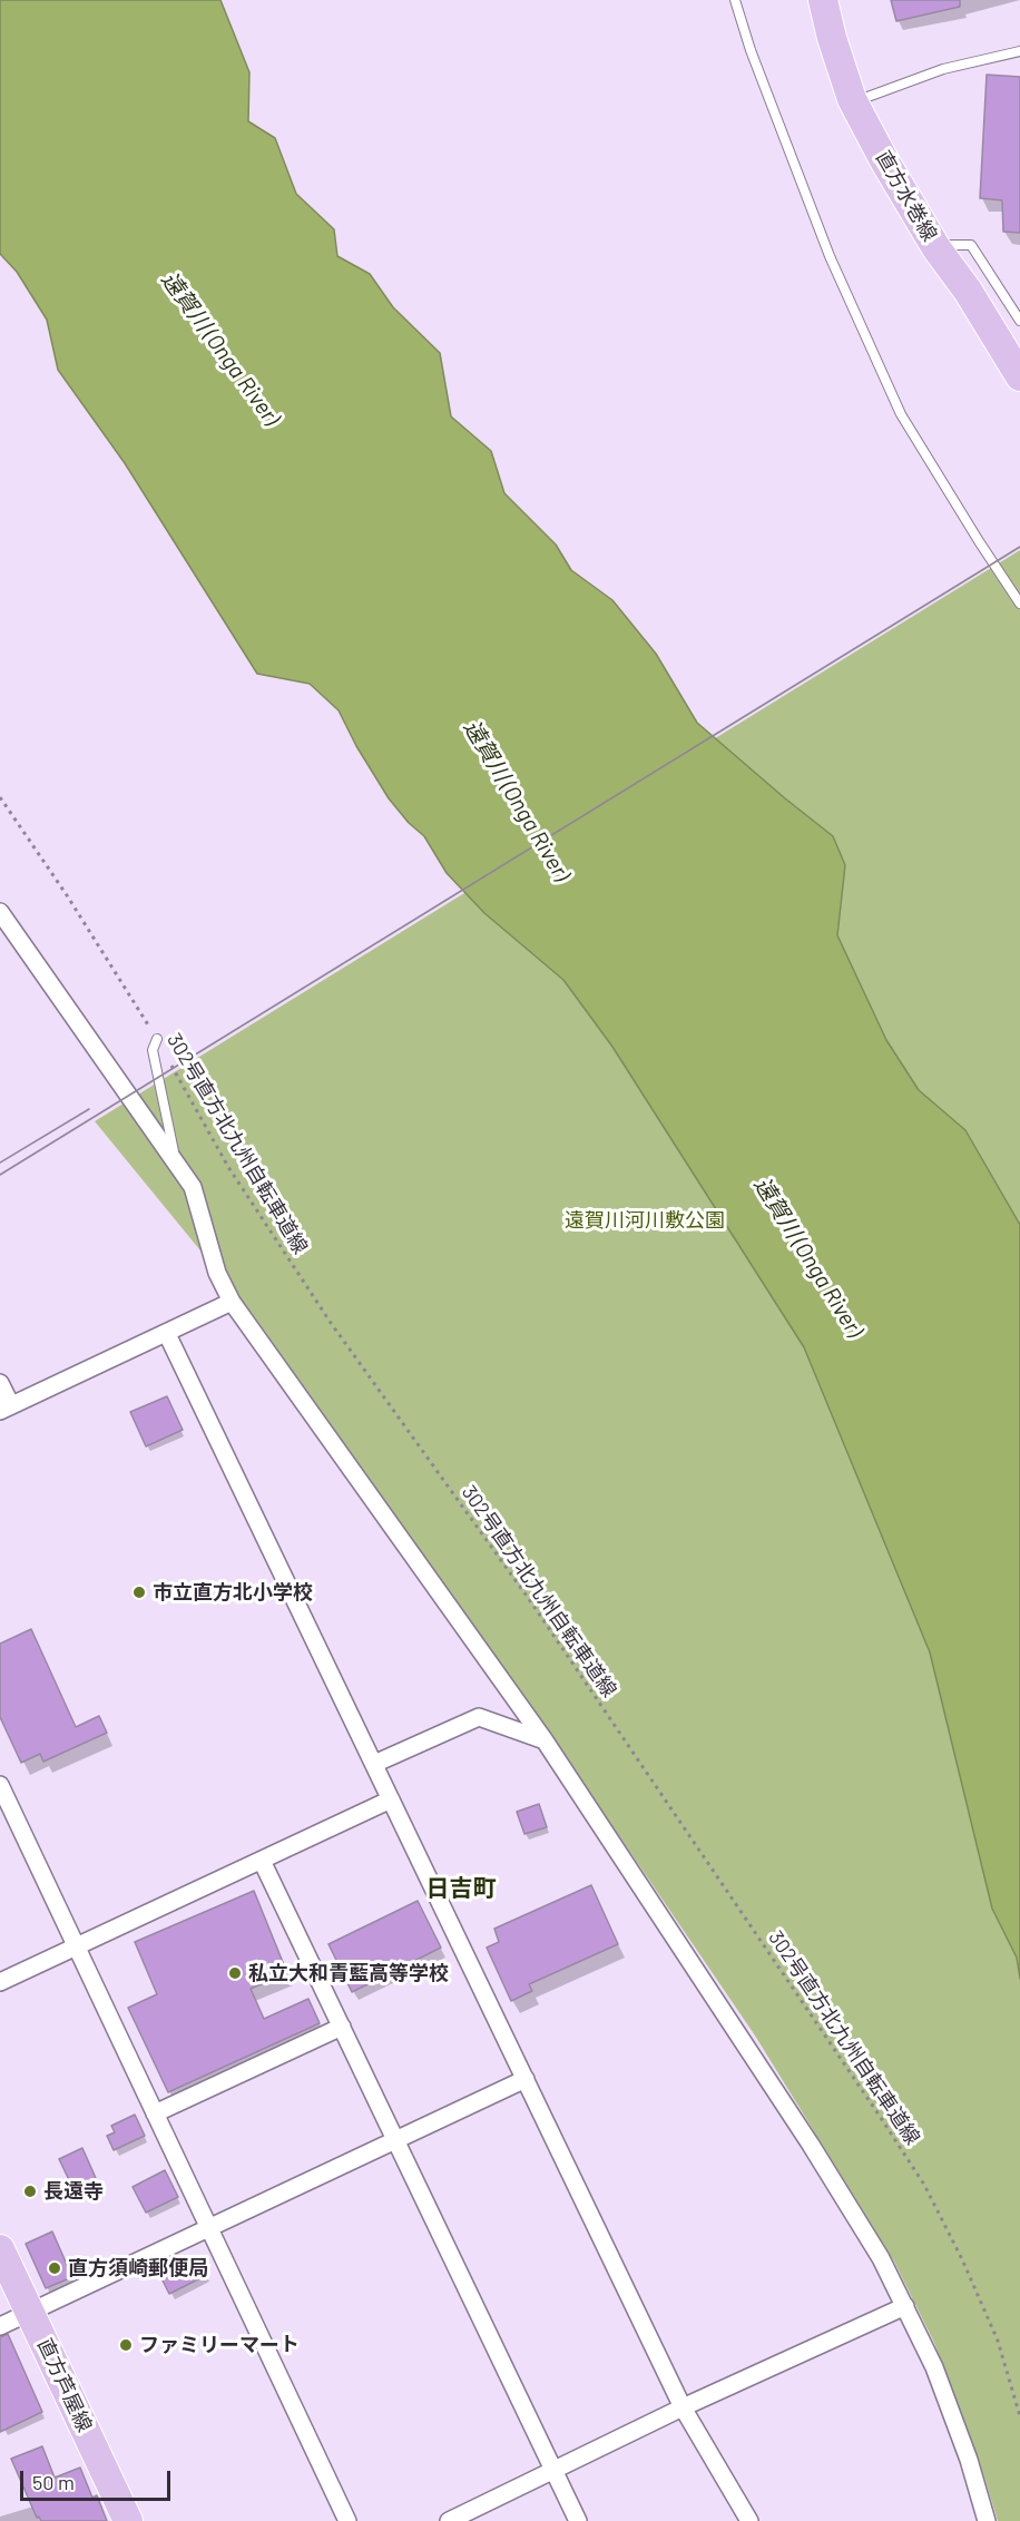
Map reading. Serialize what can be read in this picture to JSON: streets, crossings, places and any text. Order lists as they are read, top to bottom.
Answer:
{
  "streets": {
    "main road": ["直方水巻線", "直方芦屋線"],
    "path": ["302号直方北九州自転車道線"]
  },
  "districts": ["日吉町"],
  "water": ["遠賀川 (Onga River)"],
  "parks": ["遠賀川河川敷公園"],
  "places": [
    "市立直方北小学校",
    "私立大和青藍高等学校",
    "長遠寺",
    "直方須崎郵便局",
    "ファミリーマート"
  ],
  "scale_bar": "50 m"
}
